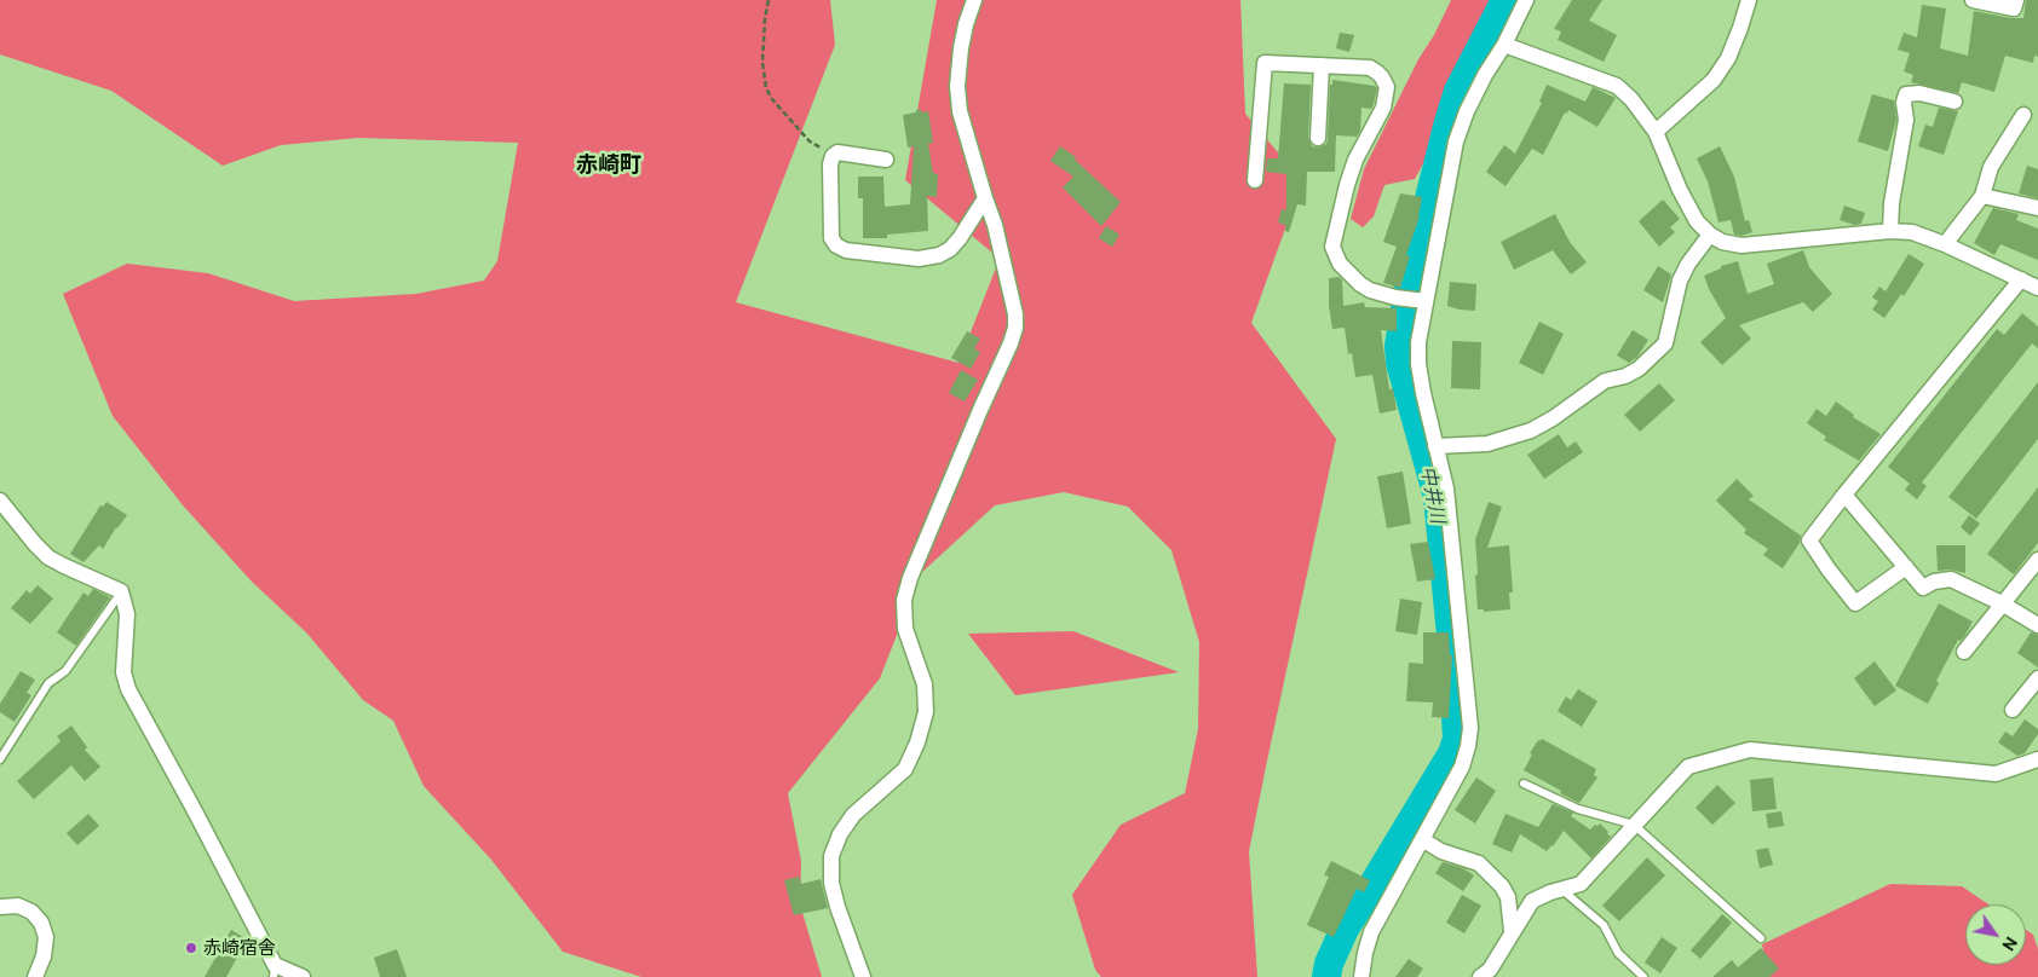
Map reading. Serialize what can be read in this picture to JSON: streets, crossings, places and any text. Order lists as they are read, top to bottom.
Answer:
{
  "districts": ["赤崎町"],
  "water": ["中井川"],
  "places": ["赤崎宿舎"],
  "north": "bottom right"
}
